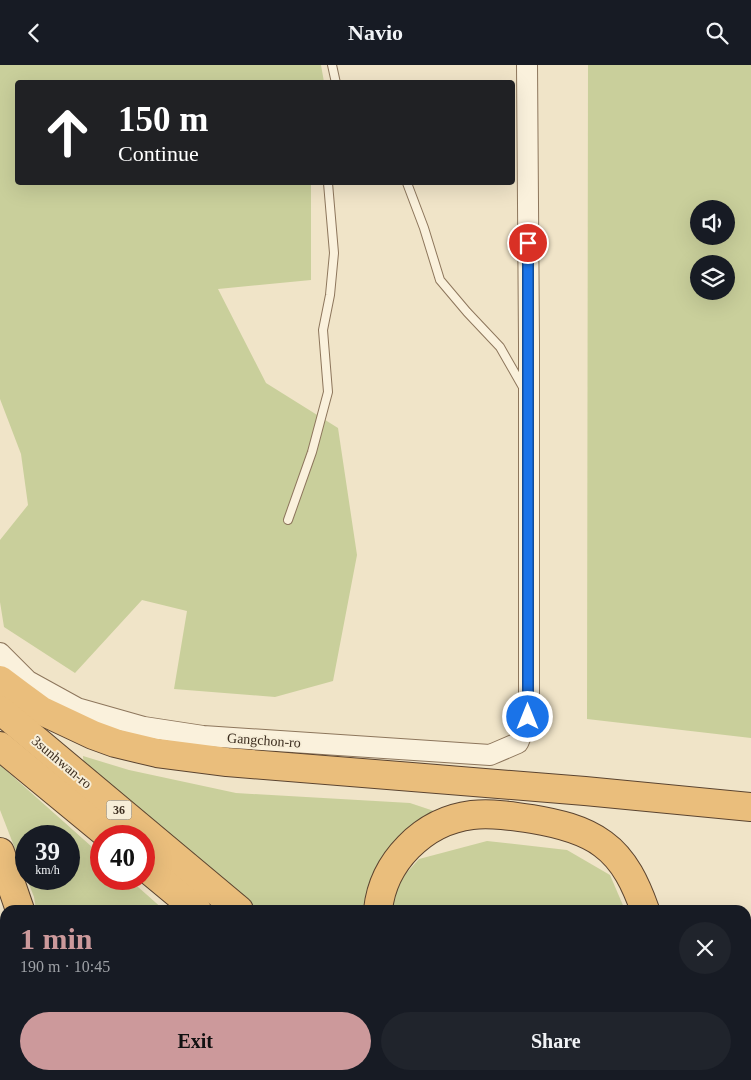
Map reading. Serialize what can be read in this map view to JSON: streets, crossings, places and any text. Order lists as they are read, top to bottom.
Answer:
{
  "streets": {
    "highway": ["3sunhwan-ro", "36"],
    "street": ["Gangchon-ro"]
  },
  "page": {
    "header": "Navio",
    "turn": ["150 m", "Continue"],
    "speed": "39 km/h",
    "limit": "40",
    "heading": ["1 min", "190 m · 10:45"],
    "buttons": ["Exit", "Share"]
  }
}
